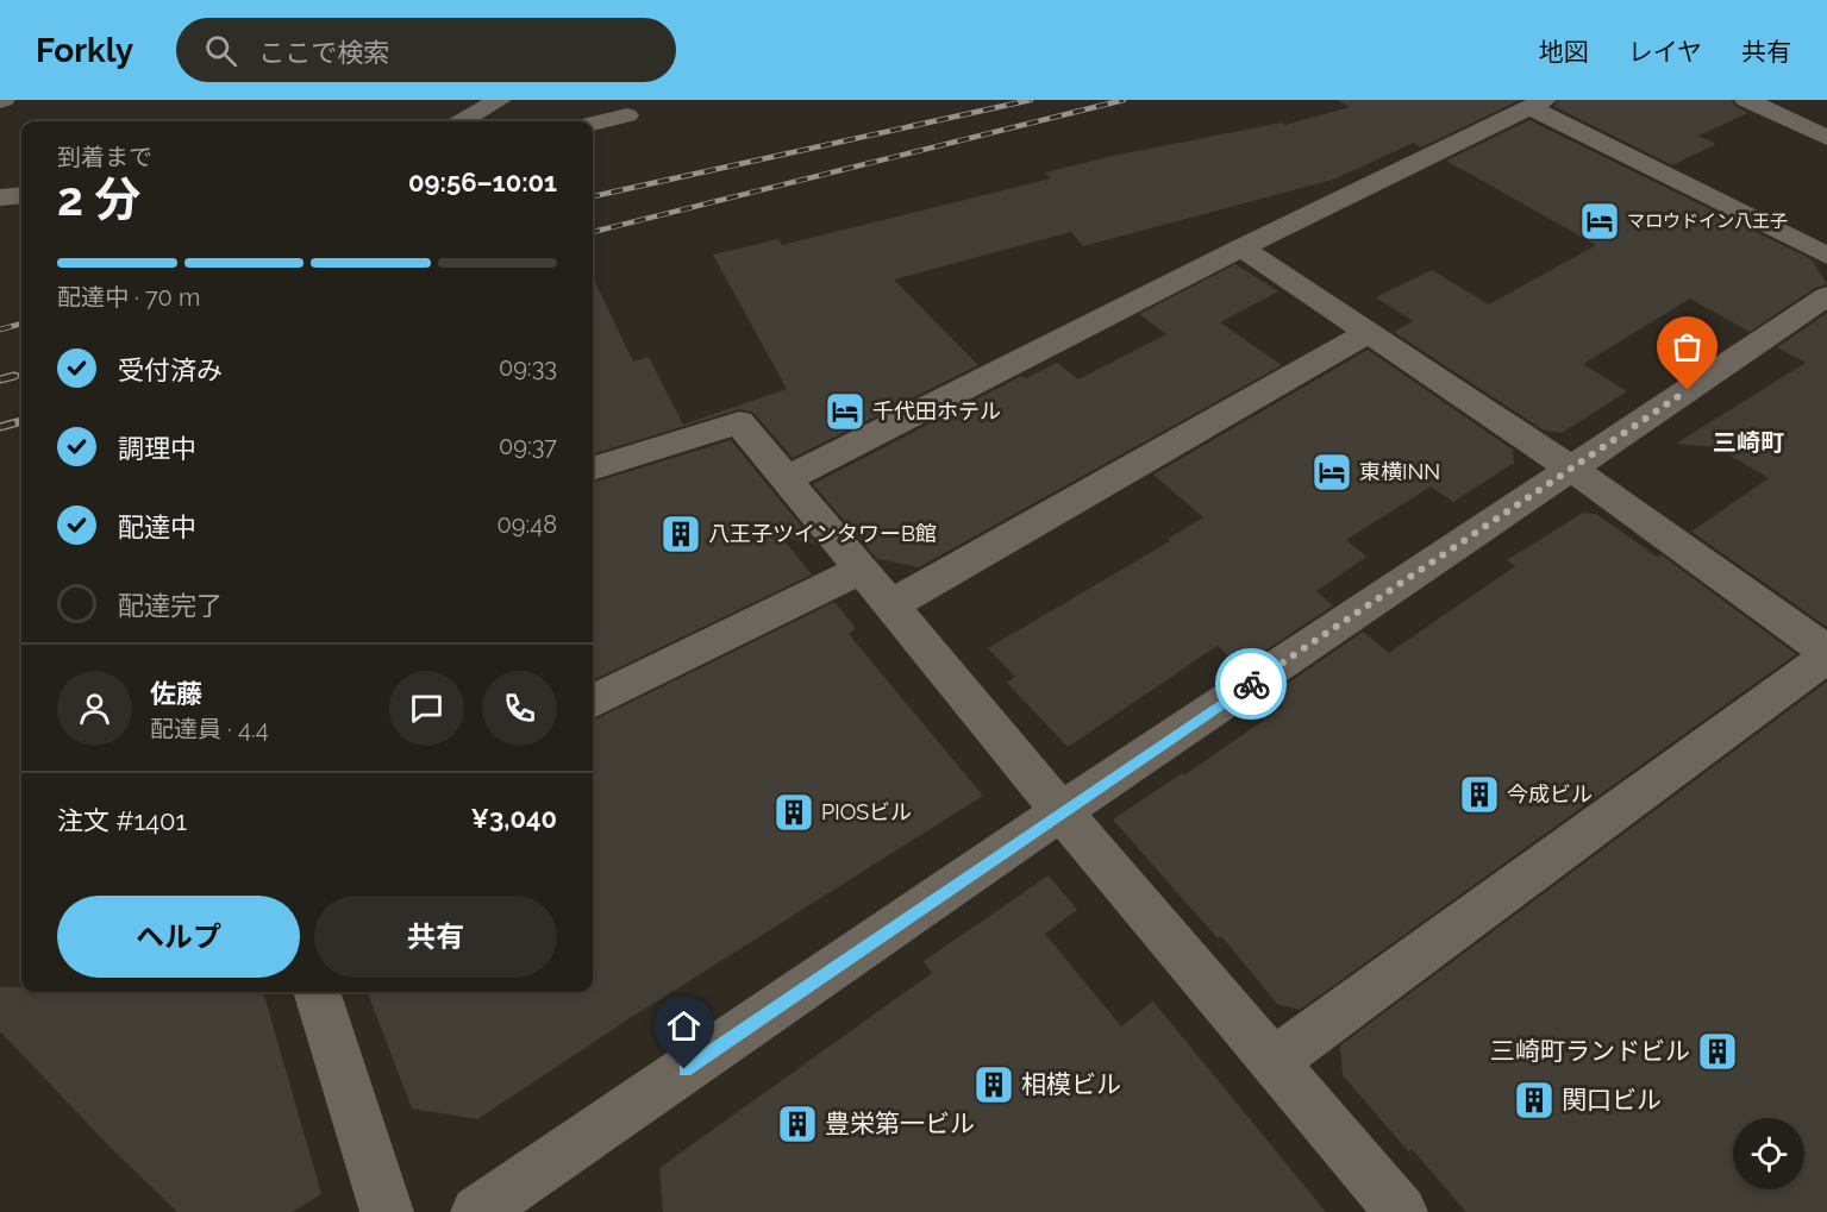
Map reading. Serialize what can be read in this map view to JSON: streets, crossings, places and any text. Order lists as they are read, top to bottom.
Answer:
{
  "districts": ["三崎町"],
  "places": {
    "hotel": ["マロウドイン八王子", "千代田ホテル", "東横INN"],
    "building": [
      "八王子ツインタワーB館",
      "今成ビル",
      "PIOSビル",
      "三崎町ランドビル",
      "相模ビル",
      "関口ビル",
      "豊栄第一ビル"
    ]
  },
  "page": {
    "header": "Forkly",
    "search": "ここで検索",
    "nav": ["地図", "レイヤ", "共有"],
    "heading": ["2 分", "到着まで", "09:56–10:01"],
    "panel": [
      "佐藤",
      "配達員 · 4.4",
      "注文 #1401",
      "¥3,040"
    ],
    "bar": "配達中 · 70 m",
    "list": [
      ["受付済み", "09:33"],
      ["調理中", "09:37"],
      ["配達中", "09:48"],
      "配達完了"
    ],
    "buttons": ["ヘルプ", "共有"]
  }
}
